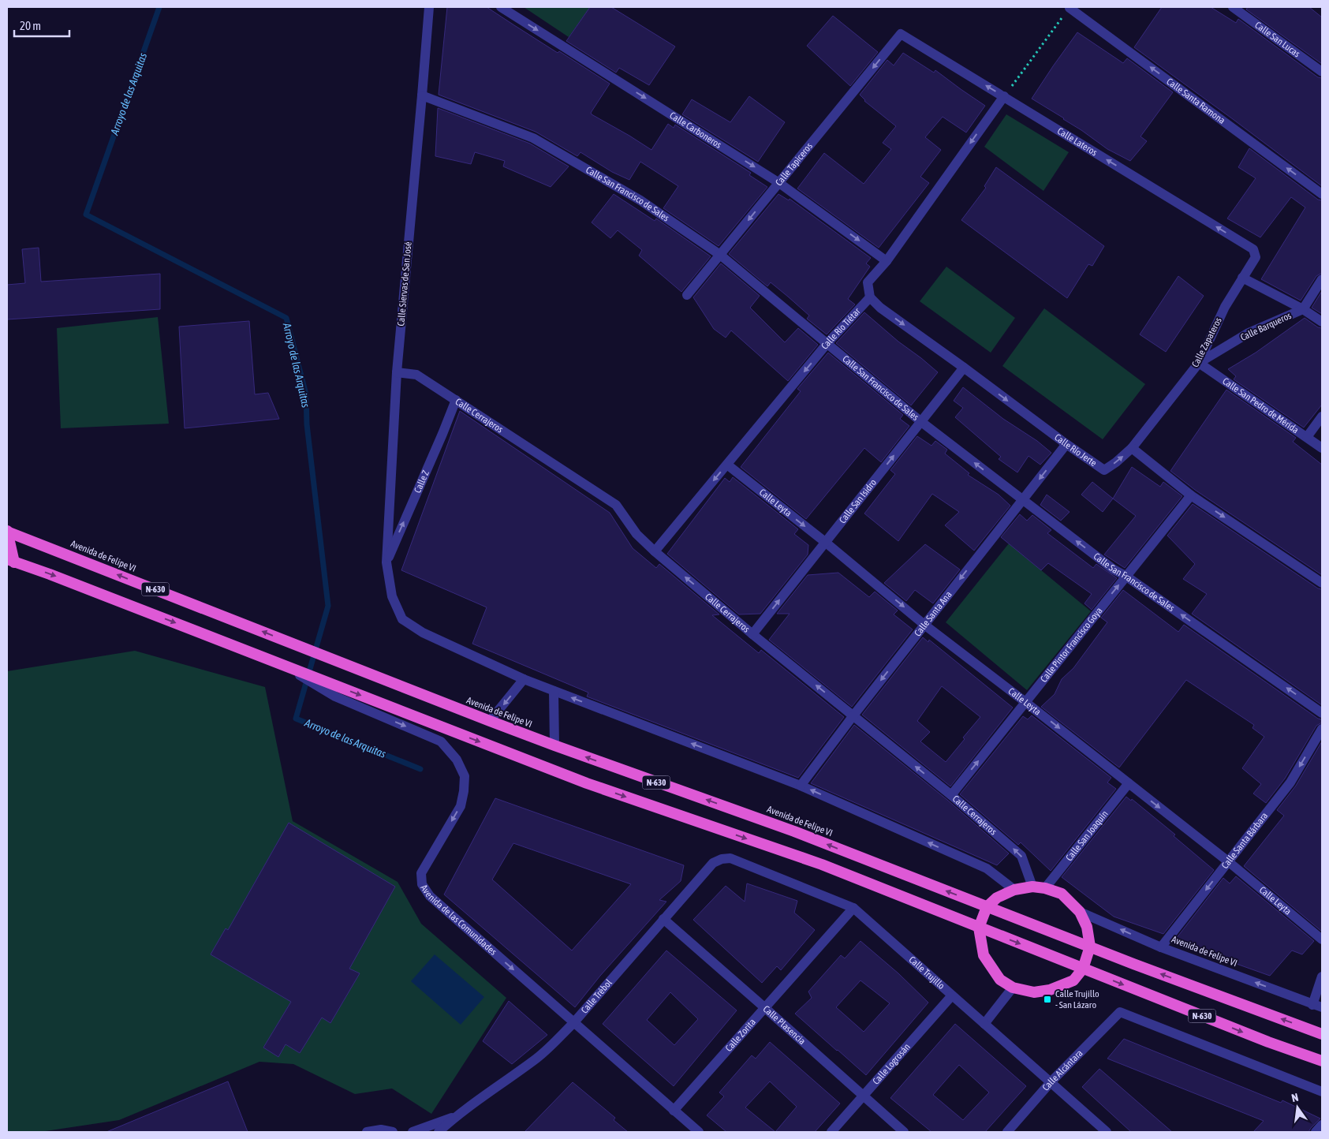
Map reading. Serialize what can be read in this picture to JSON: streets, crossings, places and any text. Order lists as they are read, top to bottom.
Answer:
{
  "streets": {
    "highway": ["Avenida de Felipe VI", "N-630"],
    "street": [
      "Calle San Lucas",
      "Calle Santa Ramona",
      "Calle Carboneros",
      "Calle Lateros",
      "Calle Tapiceros",
      "Calle San Francisco de Sales",
      "Calle Siervas de San José",
      "Calle Barqueros",
      "Calle Río Tiétar",
      "Calle Zapateros",
      "Calle San Pedro de Mérida",
      "Calle Cerrajeros",
      "Calle Río Jerte",
      "Calle Z",
      "Calle San Isidro",
      "Calle Leyta",
      "Calle Santa Ana",
      "Calle Pintor Francisco Goya",
      "Calle San Joaquín",
      "Calle Santa Bárbara",
      "Avenida de las Comunidades",
      "Calle Trujillo",
      "Calle Trébol",
      "Calle Plasencia",
      "Calle Zorita",
      "Calle Logrosán",
      "Calle Alcántara"
    ]
  },
  "crossings": [
    ["Calle Carboneros", "Calle Tapiceros"],
    ["Calle Lateros", "Calle Tapiceros"],
    ["Calle Lateros", "Calle Zapateros"],
    ["Calle Tapiceros", "Calle San Francisco de Sales"],
    ["Calle San Francisco de Sales", "Calle Siervas de San José"],
    ["Calle San Francisco de Sales", "Calle Río Tiétar"],
    ["Calle San Francisco de Sales", "Calle San Isidro"],
    ["Calle San Francisco de Sales", "Calle Santa Ana"],
    ["Calle San Francisco de Sales", "Calle Pintor Francisco Goya"],
    ["Calle Siervas de San José", "Calle Cerrajeros"],
    ["Calle Siervas de San José", "Calle Z"],
    ["Calle Barqueros", "Calle Zapateros"],
    ["Calle Barqueros", "Calle San Pedro de Mérida"],
    ["Calle Río Tiétar", "Calle Cerrajeros"],
    ["Calle Río Tiétar", "Calle Río Jerte"],
    ["Calle Río Tiétar", "Calle Leyta"],
    ["Calle Zapateros", "Calle San Pedro de Mérida"],
    ["Calle Zapateros", "Calle Río Jerte"],
    ["Calle Cerrajeros", "Calle Z"],
    ["Calle Cerrajeros", "Calle San Isidro"],
    ["Calle Cerrajeros", "Calle Santa Ana"],
    ["Calle Cerrajeros", "Calle Pintor Francisco Goya"],
    ["Calle Río Jerte", "Calle San Isidro"],
    ["Calle Río Jerte", "Calle Santa Ana"],
    ["Calle San Isidro", "Calle Leyta"],
    ["Calle Leyta", "Calle Santa Ana"],
    ["Calle Leyta", "Calle Pintor Francisco Goya"],
    ["Calle Leyta", "Calle San Joaquín"],
    ["Calle Leyta", "Calle Santa Bárbara"],
    ["Avenida de Felipe VI", "N-630"],
    ["Avenida de Felipe VI", "Calle Santa Bárbara"],
    ["N-630", "Avenida de las Comunidades"],
    ["Avenida de las Comunidades", "Calle Trébol"],
    ["Avenida de las Comunidades", "Calle Zorita"],
    ["Calle Trujillo", "Calle Trébol"],
    ["Calle Trujillo", "Calle Zorita"],
    ["Calle Trujillo", "Calle Logrosán"],
    ["Calle Trujillo", "Calle Alcántara"],
    ["Calle Trébol", "Calle Plasencia"],
    ["Calle Plasencia", "Calle Zorita"],
    ["Calle Plasencia", "Calle Logrosán"]
  ],
  "one_way": [
    "Calle Santa Ramona",
    "Calle Carboneros",
    "Calle Lateros",
    "Calle Tapiceros",
    "Calle San Francisco de Sales",
    "Calle Río Tiétar",
    "Calle Río Jerte",
    "Calle Z",
    "Calle San Isidro",
    "Calle Leyta",
    "Calle Santa Ana",
    "Calle Pintor Francisco Goya",
    "Calle Santa Bárbara",
    "Avenida de las Comunidades"
  ],
  "water": ["Arroyo de las Arquitas"],
  "places": {
    "transit": ["Calle Trujillo - San Lázaro"]
  },
  "scale_bar": "20 m",
  "north": "top"
}
